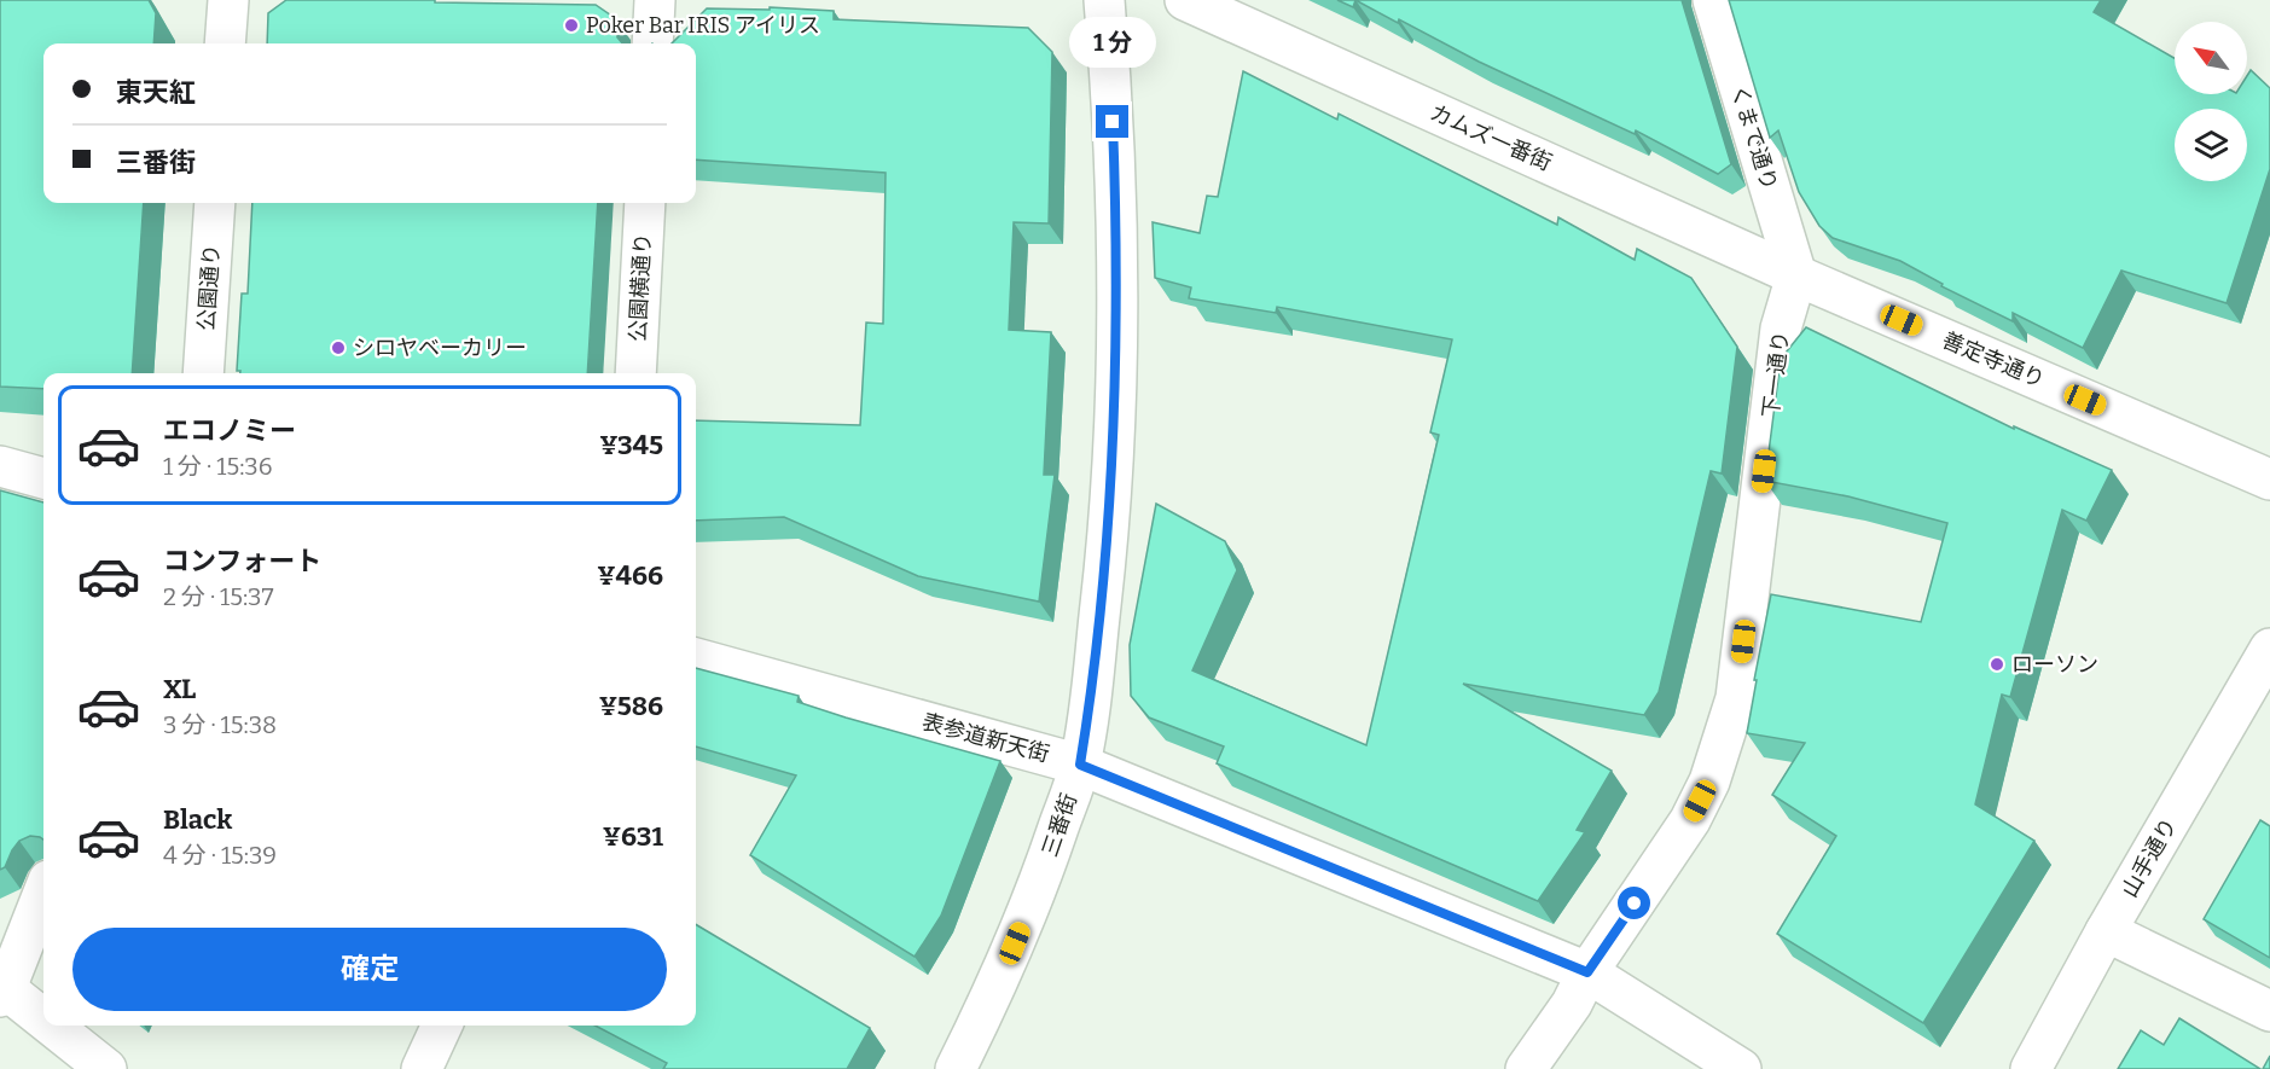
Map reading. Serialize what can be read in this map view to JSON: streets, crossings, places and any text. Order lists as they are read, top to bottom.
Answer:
{
  "streets": {
    "street": [
      "カムズ一番街",
      "くまで通り",
      "公園通り",
      "公園横通り",
      "善定寺通り",
      "下一通り",
      "表参道新天街",
      "三番街",
      "山手通り"
    ]
  },
  "crossings": [
    ["カムズ一番街", "くまで通り"],
    ["カムズ一番街", "善定寺通り"],
    ["カムズ一番街", "下一通り"],
    ["くまで通り", "善定寺通り"],
    ["くまで通り", "下一通り"],
    ["善定寺通り", "下一通り"],
    ["下一通り", "表参道新天街"],
    ["表参道新天街", "三番街"]
  ],
  "places": ["Poker Bar IRIS アイリス", "シロヤベーカリー", "ローソン"],
  "north": "top left",
  "page": {
    "bubble": "1 分",
    "banner": ["東天紅", "三番街"],
    "list": [
      {
        "name": "エコノミー",
        "note": "1 分 · 15:36",
        "value": "¥345"
      },
      {
        "name": "コンフォート",
        "note": "2 分 · 15:37",
        "value": "¥466"
      },
      {
        "name": "XL",
        "note": "3 分 · 15:38",
        "value": "¥586"
      },
      {
        "name": "Black",
        "note": "4 分 · 15:39",
        "value": "¥631"
      }
    ],
    "buttons": "確定"
  }
}
